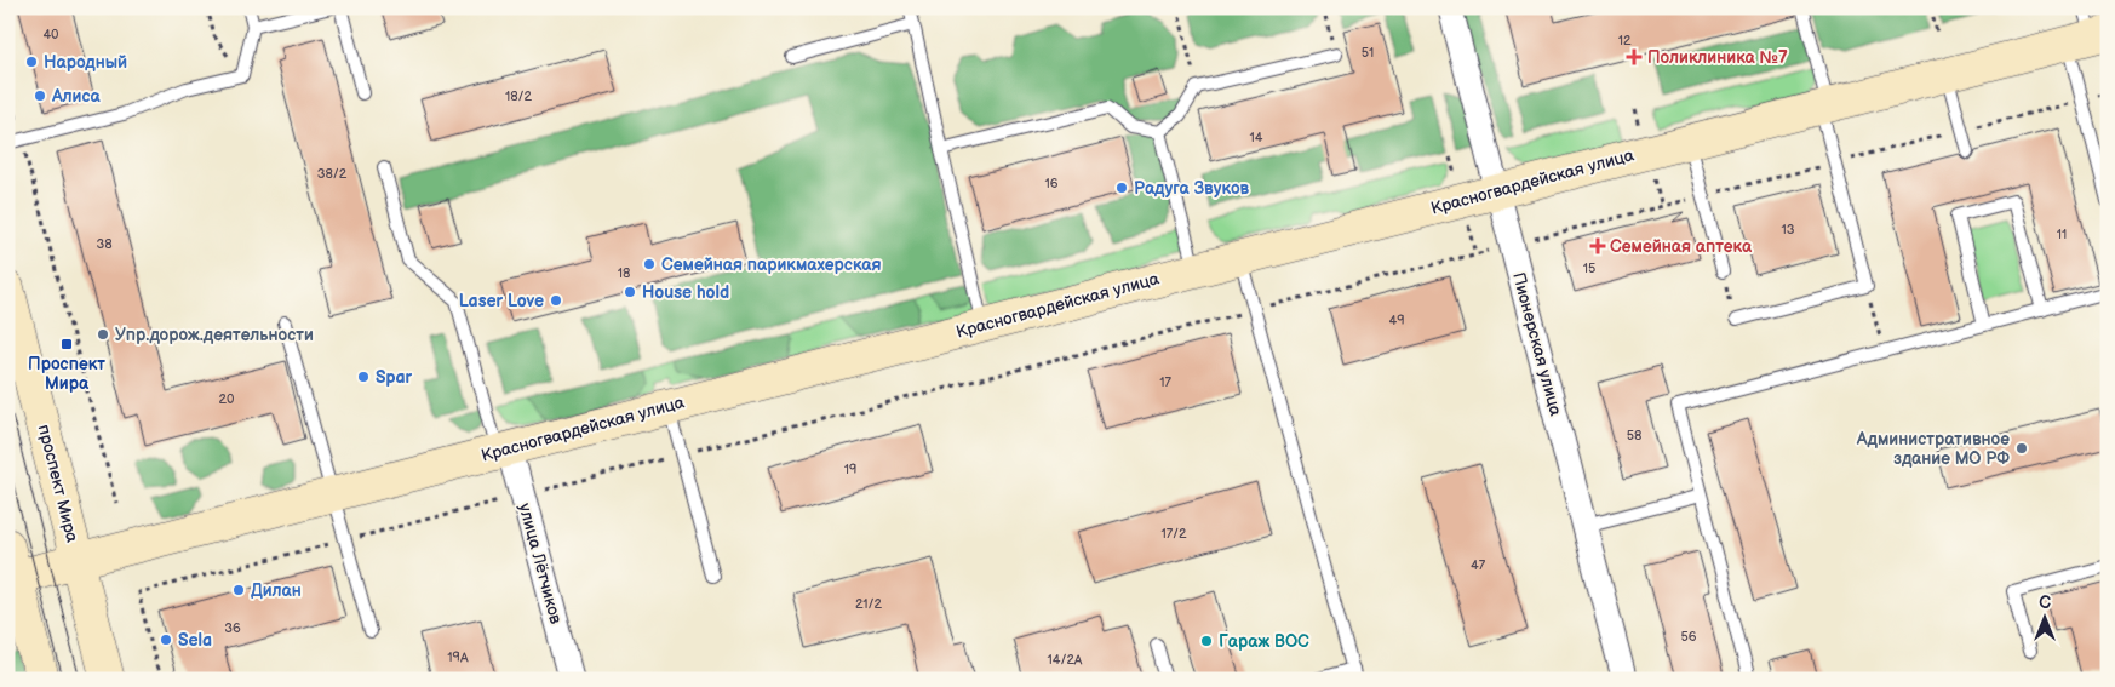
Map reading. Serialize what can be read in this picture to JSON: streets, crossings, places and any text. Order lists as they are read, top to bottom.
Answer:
{
  "streets": {
    "street": [
      "Красногвардейская улица",
      "Пионерская улица",
      "проспект Мира",
      "улица Лётчиков"
    ]
  },
  "crossings": [
    ["Красногвардейская улица", "Пионерская улица"],
    ["Красногвардейская улица", "проспект Мира"],
    ["Красногвардейская улица", "улица Лётчиков"]
  ],
  "places": {
    "health": ["Поликлиника №7", "Семейная аптека"],
    "other": [
      "Народный",
      "Алиса",
      "Радуга Звуков",
      "Семейная парикмахерская",
      "House hold",
      "Laser Love",
      "Упр.дорож.деятельности",
      "Spar",
      "Административное здание МО РФ",
      "Дилан",
      "Sela",
      "Гараж ВОС"
    ],
    "transit": ["Проспект Мира"]
  },
  "house_numbers": [
    "40",
    "12",
    "51",
    "18/2",
    "14",
    "38/2",
    "16",
    "13",
    "11",
    "38",
    "15",
    "18",
    "49",
    "17",
    "20",
    "58",
    "19",
    "17/2",
    "47",
    "21/2",
    "36",
    "56",
    "19А",
    "14/2А"
  ],
  "north": "top"
}
